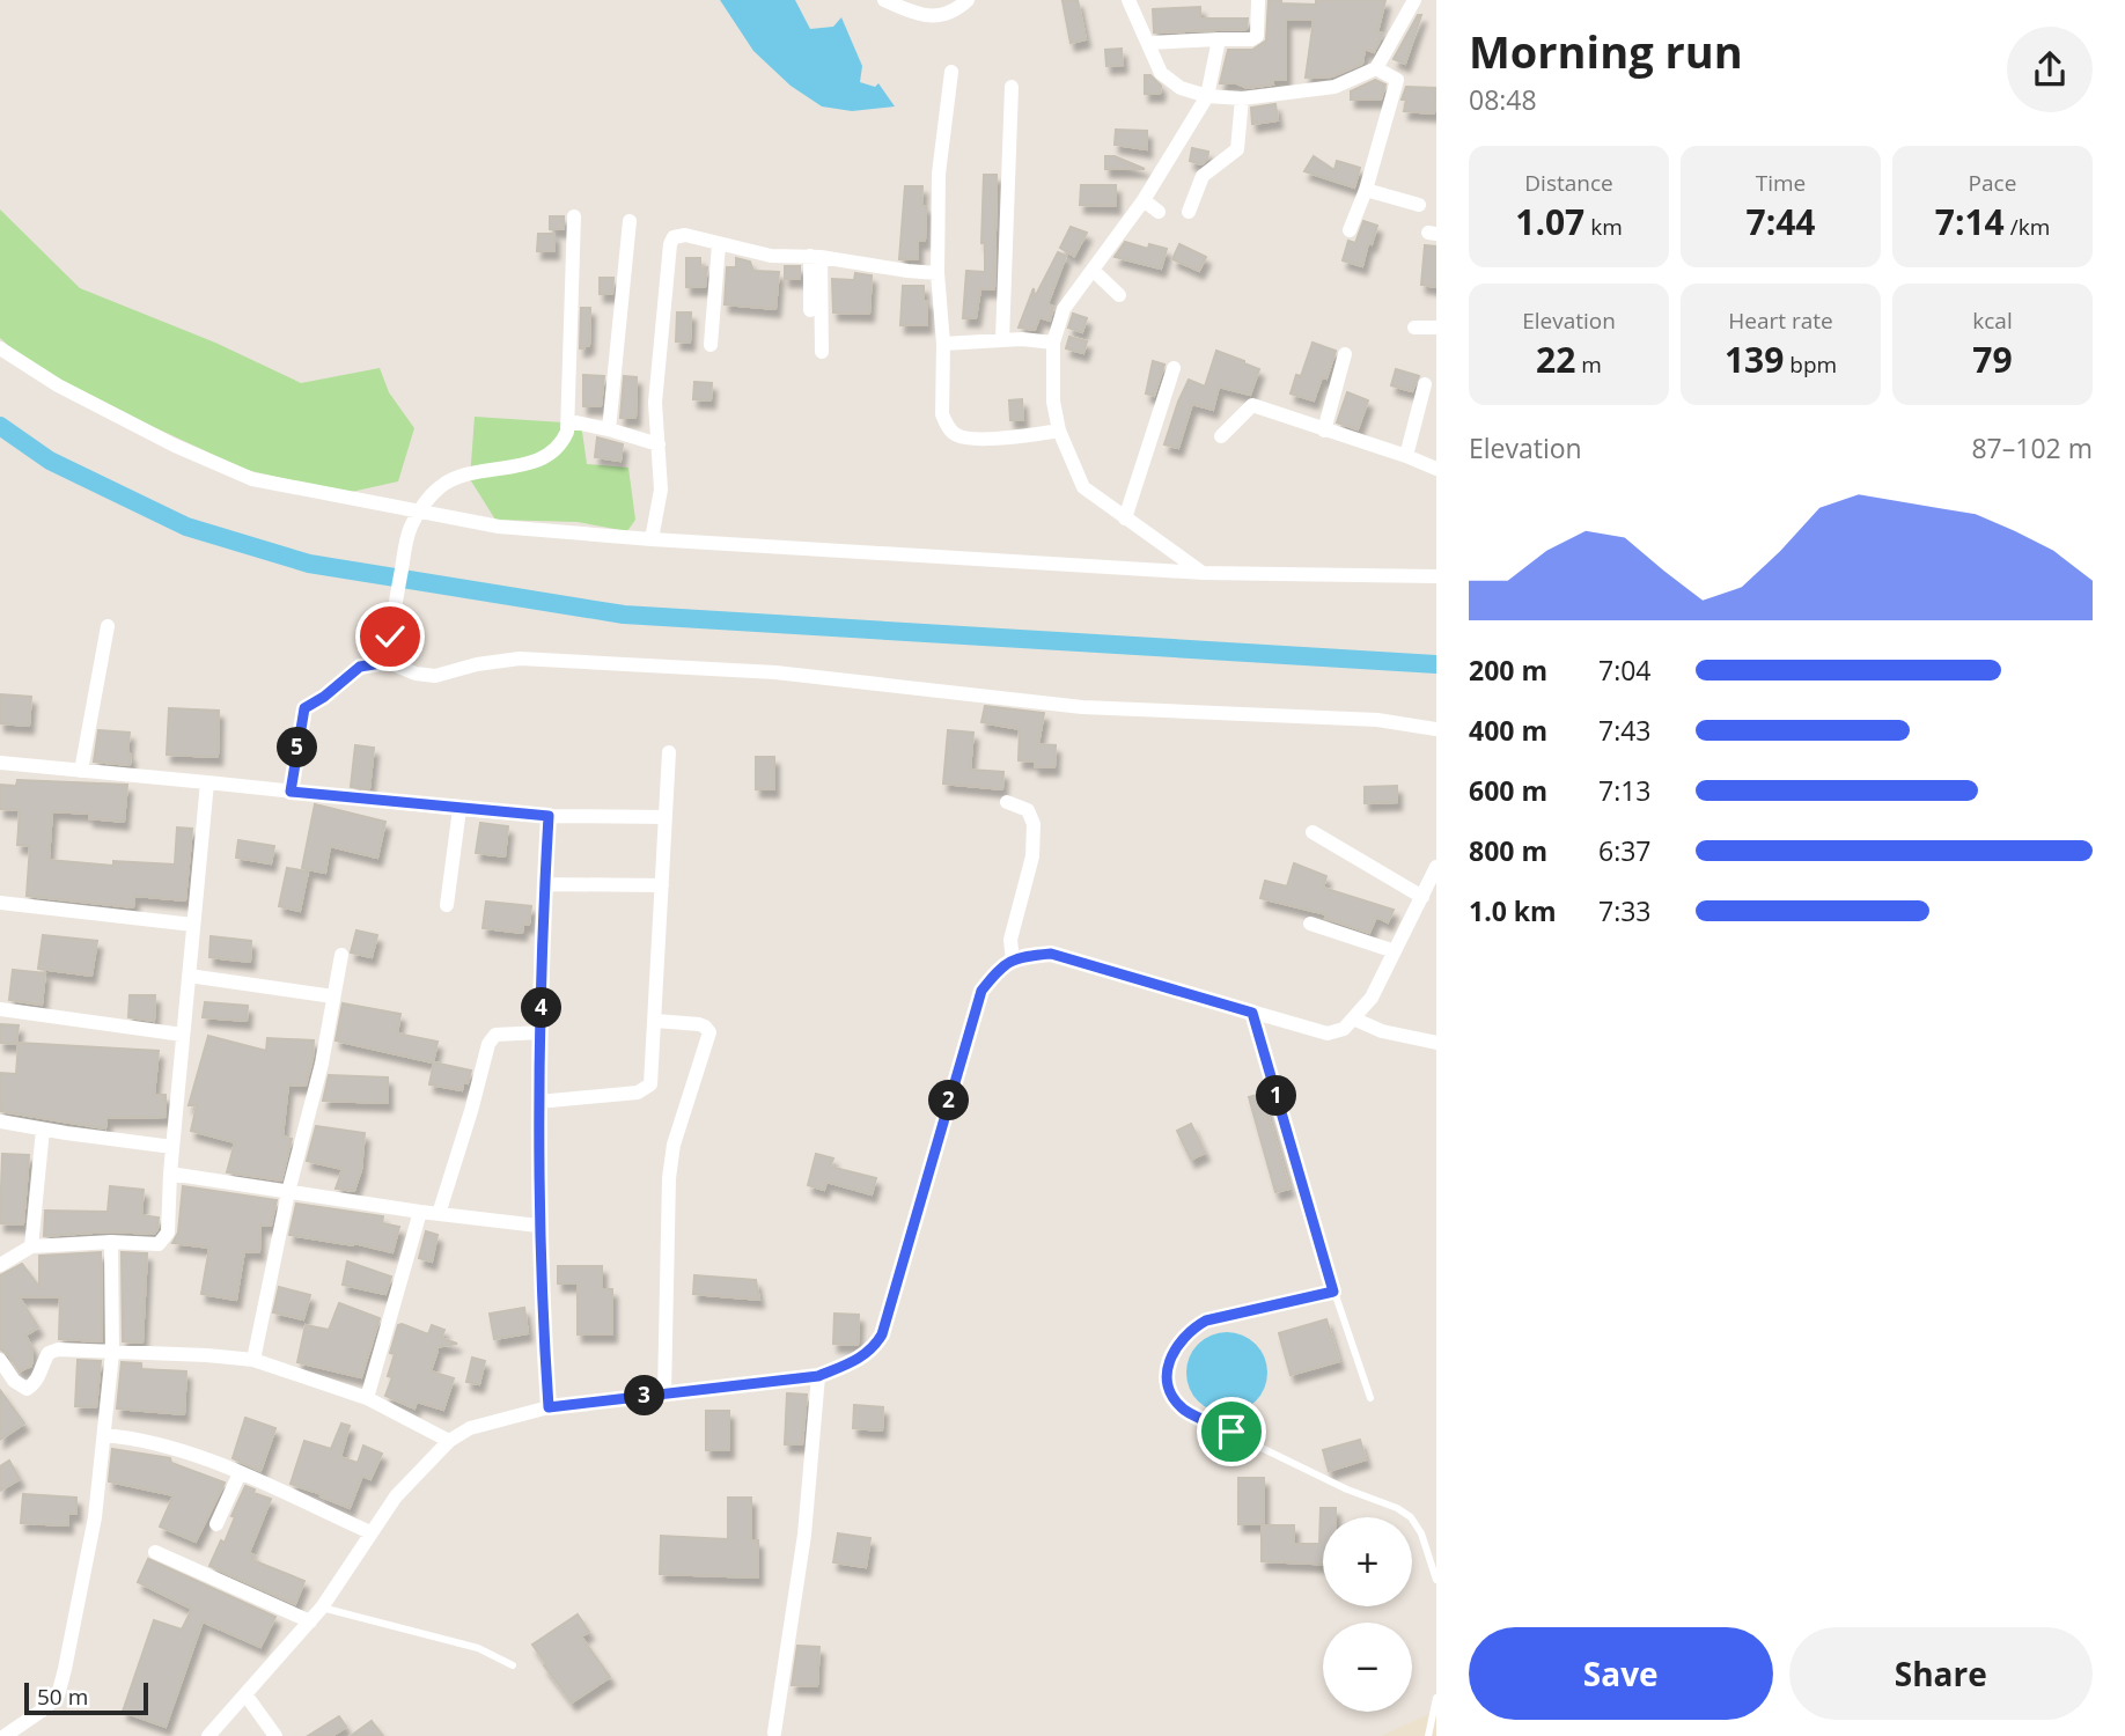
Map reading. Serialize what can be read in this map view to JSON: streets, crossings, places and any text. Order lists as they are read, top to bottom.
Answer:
{
  "scale_bar": "50 m",
  "page": {
    "heading": ["Morning run", "08:48"],
    "stats": [
      ["Distance", "1.07 km"],
      ["Time", "7:44"],
      ["Pace", "7:14 /km"],
      ["Elevation", "22 m"],
      ["Heart rate", "139 bpm"],
      ["kcal", "79"]
    ],
    "chart": ["Elevation", "87–102 m"],
    "list": [
      {
        "name": "200 m",
        "note": "7:04"
      },
      {
        "name": "400 m",
        "note": "7:43"
      },
      {
        "name": "600 m",
        "note": "7:13"
      },
      {
        "name": "800 m",
        "note": "6:37"
      },
      {
        "name": "1.0 km",
        "note": "7:33"
      }
    ],
    "pins": [
      "5",
      "4",
      "1",
      "2",
      "3"
    ],
    "map_buttons": ["+", "−"],
    "buttons": ["Save", "Share"],
    "scale": "50 m"
  }
}
